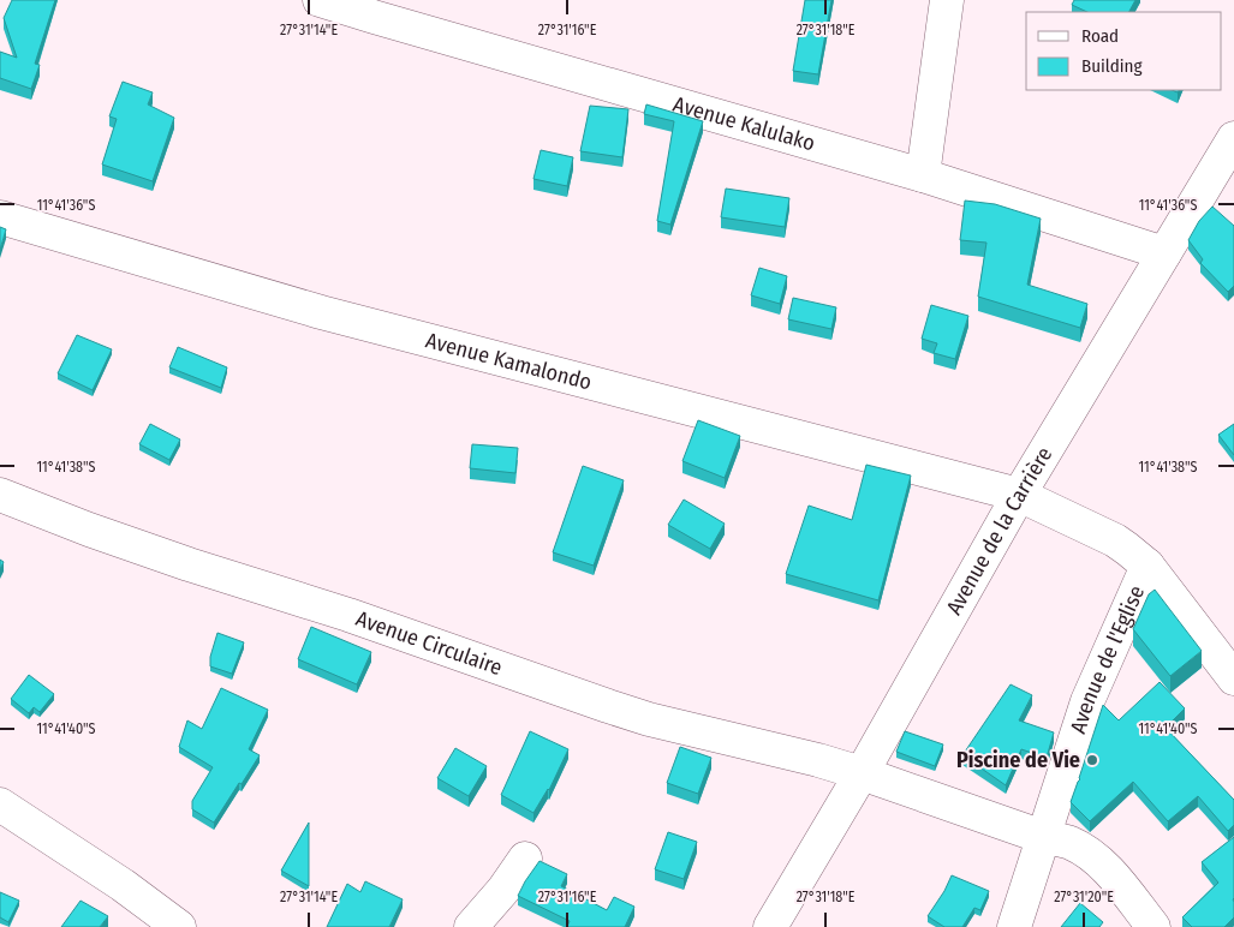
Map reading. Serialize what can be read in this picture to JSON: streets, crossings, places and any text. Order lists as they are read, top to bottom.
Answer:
{
  "streets": {
    "street": [
      "Avenue Kalulako",
      "Avenue Kamalondo",
      "Avenue de la Carrière",
      "Avenue Circulaire",
      "Avenue de l'Eglise"
    ]
  },
  "crossings": [
    ["Avenue Kalulako", "Avenue de la Carrière"],
    ["Avenue Kamalondo", "Avenue de la Carrière"],
    ["Avenue Kamalondo", "Avenue de l'Eglise"],
    ["Avenue de la Carrière", "Avenue Circulaire"],
    ["Avenue Circulaire", "Avenue de l'Eglise"]
  ],
  "places": ["Piscine de Vie"],
  "legend": ["Road", "Building"],
  "coordinates": [
    "27°31'14\"E",
    "27°31'16\"E",
    "27°31'18\"E",
    "11°41'36\"S",
    "11°41'38\"S",
    "11°41'40\"S",
    "27°31'20\"E"
  ]
}
